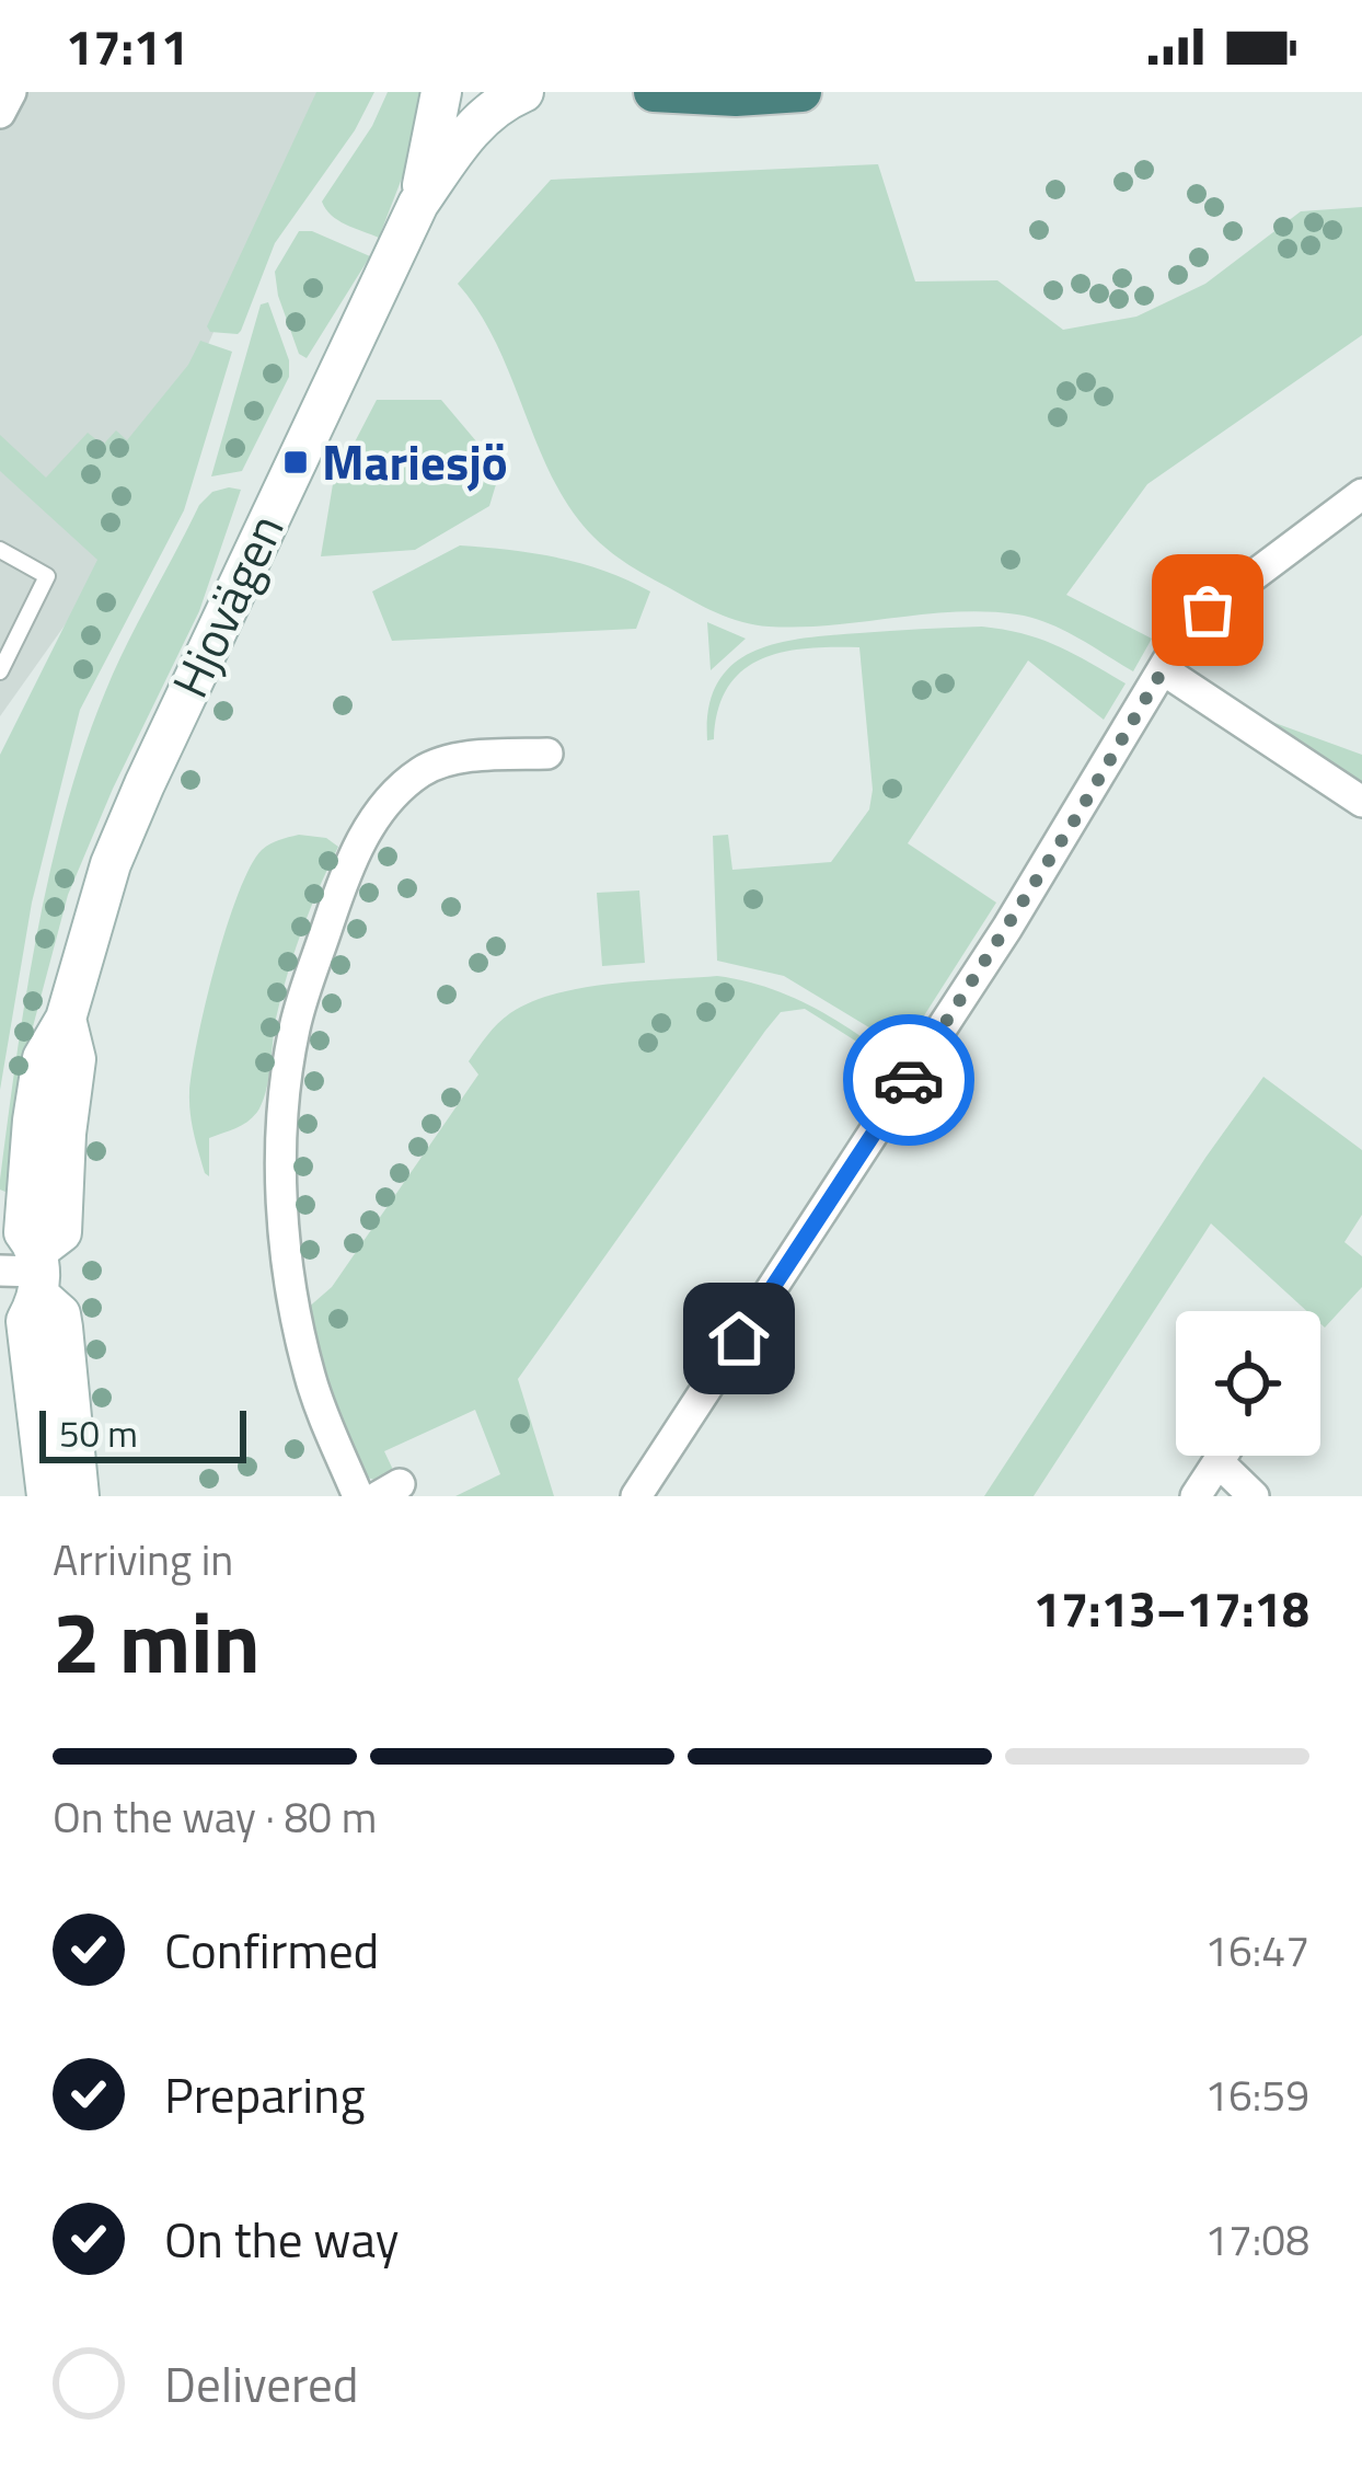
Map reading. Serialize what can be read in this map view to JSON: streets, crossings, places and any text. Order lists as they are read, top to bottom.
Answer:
{
  "streets": {
    "main road": ["Hjovägen"]
  },
  "places": {
    "transit": ["Mariesjö"]
  },
  "scale_bar": "50 m",
  "page": {
    "status": "17:11",
    "scale": "50 m",
    "heading": ["2 min", "Arriving in", "17:13–17:18"],
    "bar": "On the way · 80 m",
    "list": [
      ["Confirmed", "16:47"],
      ["Preparing", "16:59"],
      ["On the way", "17:08"],
      "Delivered"
    ]
  }
}
